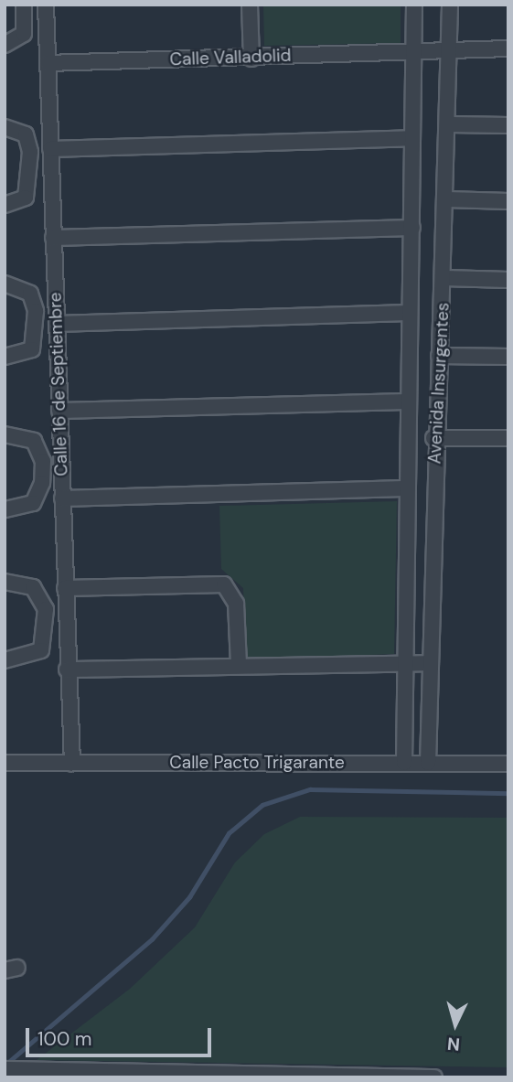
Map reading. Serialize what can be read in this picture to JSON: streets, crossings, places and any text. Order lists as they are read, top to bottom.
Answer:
{
  "streets": {
    "street": [
      "Calle Valladolid",
      "Avenida Insurgentes",
      "Calle 16 de Septiembre",
      "Calle Pacto Trigarante"
    ]
  },
  "crossings": [
    ["Calle Valladolid", "Avenida Insurgentes"],
    ["Calle Valladolid", "Calle 16 de Septiembre"],
    ["Avenida Insurgentes", "Calle Pacto Trigarante"],
    ["Calle 16 de Septiembre", "Calle Pacto Trigarante"]
  ],
  "scale_bar": "100 m",
  "north": "bottom"
}
